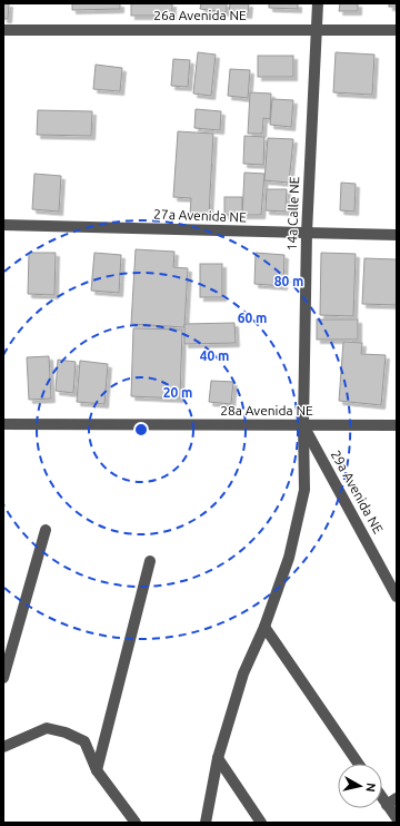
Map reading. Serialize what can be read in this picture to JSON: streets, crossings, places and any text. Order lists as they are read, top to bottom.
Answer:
{
  "streets": {
    "street": [
      "26a Avenida NE",
      "14a Calle NE",
      "27a Avenida NE",
      "28a Avenida NE",
      "29a Avenida NE"
    ]
  },
  "crossings": [
    ["26a Avenida NE", "14a Calle NE"],
    ["14a Calle NE", "27a Avenida NE"],
    ["14a Calle NE", "28a Avenida NE"],
    ["14a Calle NE", "29a Avenida NE"],
    ["28a Avenida NE", "29a Avenida NE"]
  ],
  "north": "right",
  "rings": [
    "80 m",
    "60 m",
    "40 m",
    "20 m"
  ]
}
